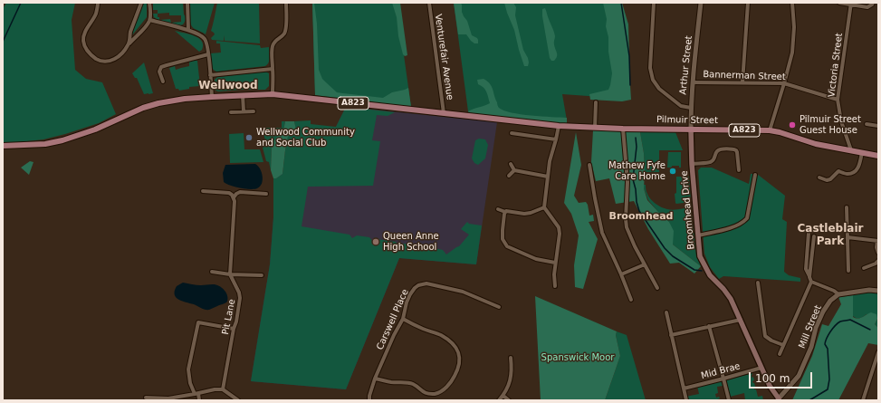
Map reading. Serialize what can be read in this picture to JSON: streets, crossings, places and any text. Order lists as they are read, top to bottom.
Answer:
{
  "streets": {
    "main road": ["A823", "Pilmuir Street", "Broomhead Drive"],
    "street": [
      "Venturefair Avenue",
      "Arthur Street",
      "Victoria Street",
      "Bannerman Street",
      "Pit Lane",
      "Carswell Place",
      "Mill Street",
      "Mid Brae"
    ]
  },
  "crossings": [
    ["Venturefair Avenue", "A823"],
    ["Venturefair Avenue", "Pilmuir Street"],
    ["Arthur Street", "Bannerman Street"],
    ["Arthur Street", "Pilmuir Street"],
    ["Arthur Street", "Broomhead Drive"],
    ["Victoria Street", "Bannerman Street"],
    ["Victoria Street", "Pilmuir Street"],
    ["A823", "Pilmuir Street"],
    ["Pilmuir Street", "Broomhead Drive"],
    ["Broomhead Drive", "Mill Street"],
    ["Broomhead Drive", "Mid Brae"]
  ],
  "districts": ["Wellwood", "Broomhead", "Castleblair Park"],
  "parks": ["Spanswick Moor"],
  "places": [
    "Pilmuir Street Guest House",
    "Wellwood Community and Social Club",
    "Mathew Fyfe Care Home",
    "Queen Anne High School"
  ],
  "scale_bar": "100 m"
}
